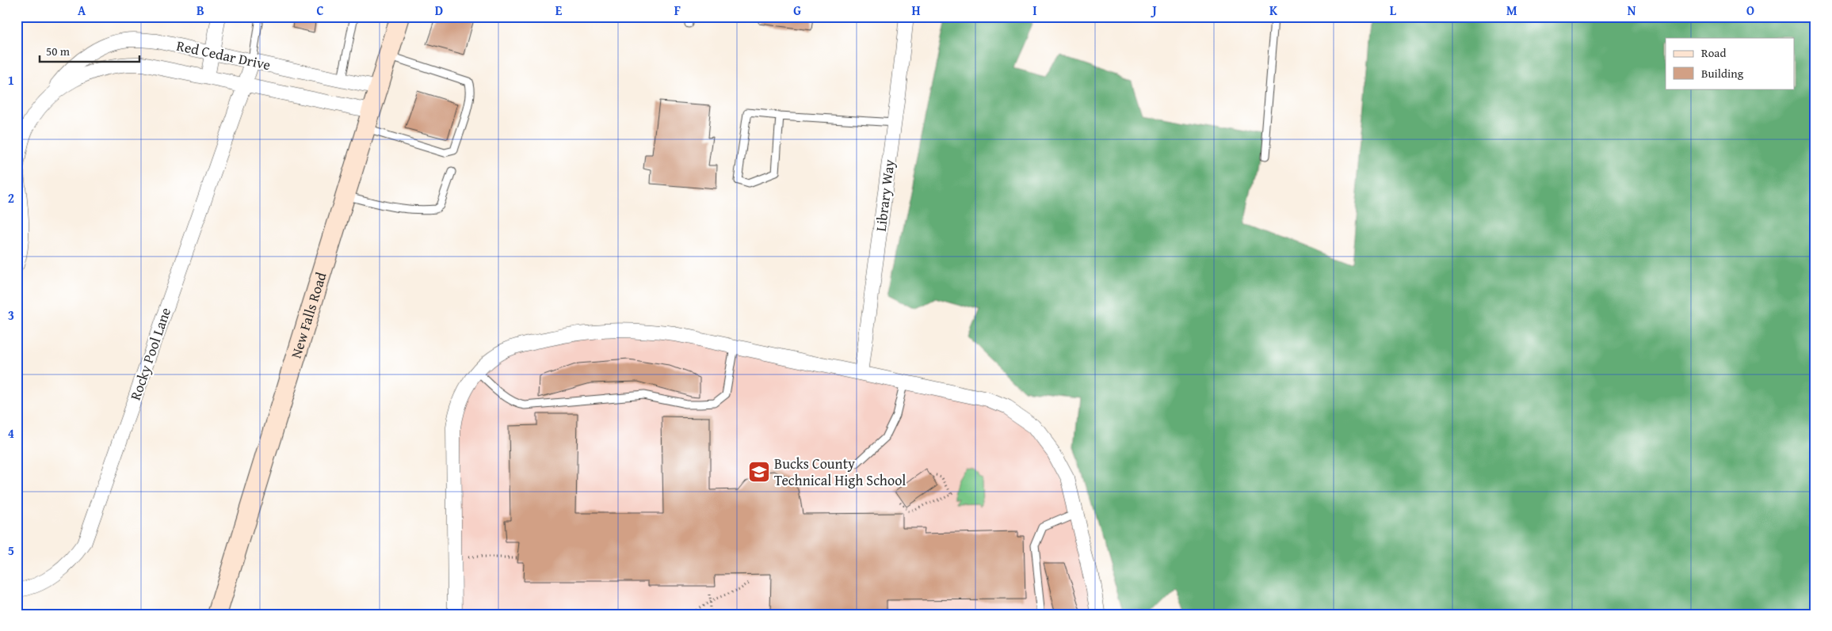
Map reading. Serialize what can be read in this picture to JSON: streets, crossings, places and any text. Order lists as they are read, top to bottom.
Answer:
{
  "streets": {
    "main road": ["New Falls Road"],
    "street": ["Red Cedar Drive", "Library Way", "Rocky Pool Lane"]
  },
  "crossings": [
    ["Red Cedar Drive", "New Falls Road"],
    ["Red Cedar Drive", "Rocky Pool Lane"]
  ],
  "places": {
    "school or university": ["Bucks County Technical High School"]
  },
  "legend": ["Road", "Building"],
  "scale_bar": "50 m",
  "grid": {
    "columns": [
      "A",
      "B",
      "C",
      "D",
      "E",
      "F",
      "G",
      "H",
      "I",
      "J",
      "K",
      "L",
      "M",
      "N",
      "O"
    ],
    "rows": [
      "1",
      "2",
      "3",
      "4",
      "5"
    ]
  }
}
